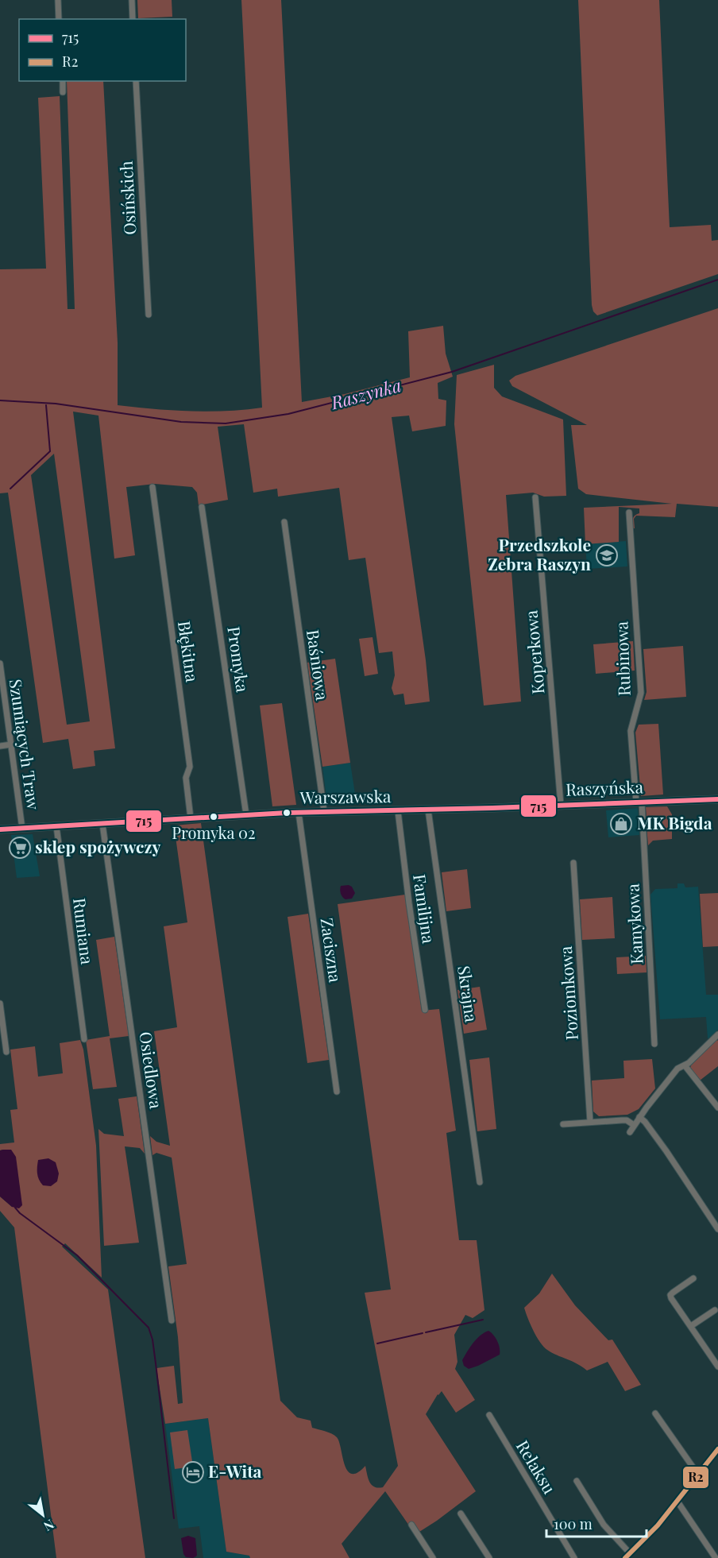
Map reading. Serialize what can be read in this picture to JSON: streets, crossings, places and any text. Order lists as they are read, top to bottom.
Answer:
{
  "streets": {
    "street": [
      "Osińskich",
      "Błękitna",
      "Koperkowa",
      "Rubinowa",
      "Promyka",
      "Baśniowa",
      "Szumiących Traw",
      "Raszyńska",
      "Warszawska",
      "Familijna",
      "Kamykowa",
      "Rumiana",
      "Zaciszna",
      "Poziomkowa",
      "Skrajna",
      "Osiedlowa",
      "Relaksu"
    ]
  },
  "crossings": [
    ["Błękitna", "Warszawska"],
    ["Koperkowa", "Raszyńska"],
    ["Rubinowa", "Raszyńska"],
    ["Rubinowa", "Kamykowa"],
    ["Promyka", "Warszawska"],
    ["Baśniowa", "Warszawska"],
    ["Szumiących Traw", "Warszawska"],
    ["Raszyńska", "Warszawska"],
    ["Raszyńska", "Kamykowa"],
    ["Warszawska", "Familijna"],
    ["Warszawska", "Rumiana"],
    ["Warszawska", "Zaciszna"],
    ["Warszawska", "Skrajna"],
    ["Warszawska", "Osiedlowa"]
  ],
  "water": ["Raszynka"],
  "places": {
    "school or university": ["Przedszkole Zebra Raszyn"],
    "other": ["Promyka 02"],
    "shop": ["MK Bigda"],
    "supermarket": ["sklep spożywczy"],
    "hotel": ["E-Wita"]
  },
  "lines": ["transit line 715", "transit line R2"],
  "legend": ["715", "R2"],
  "scale_bar": "100 m",
  "north": "bottom right"
}
